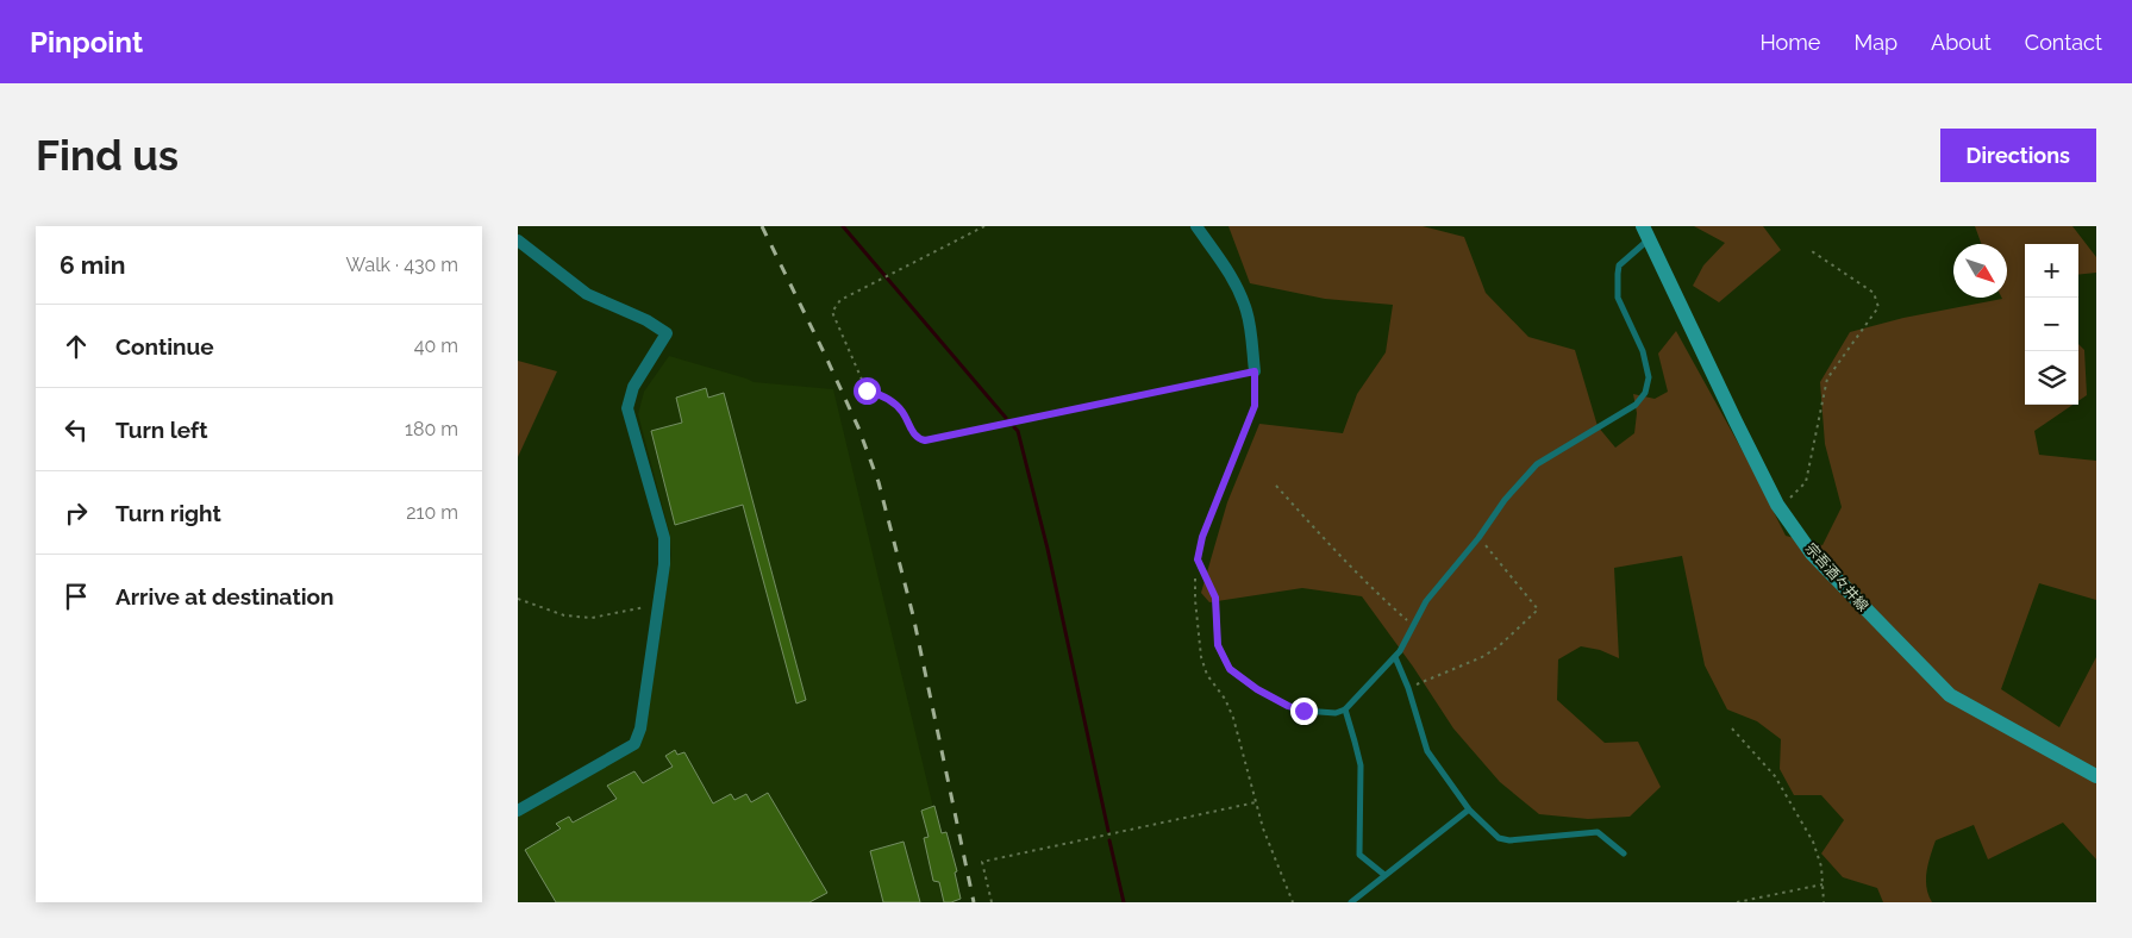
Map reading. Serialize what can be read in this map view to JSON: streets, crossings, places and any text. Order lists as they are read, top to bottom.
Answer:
{
  "streets": {
    "main road": ["宗吾酒々井線"]
  },
  "north": "bottom right",
  "page": {
    "header": "Pinpoint",
    "nav": [
      "Home",
      "Map",
      "About",
      "Contact"
    ],
    "buttons": "Directions",
    "title": "Find us",
    "heading": ["6 min", "Walk · 430 m"],
    "map_buttons": ["+", "−"],
    "list": [
      ["Continue", "40 m"],
      ["Turn left", "180 m"],
      ["Turn right", "210 m"],
      "Arrive at destination"
    ]
  }
}
